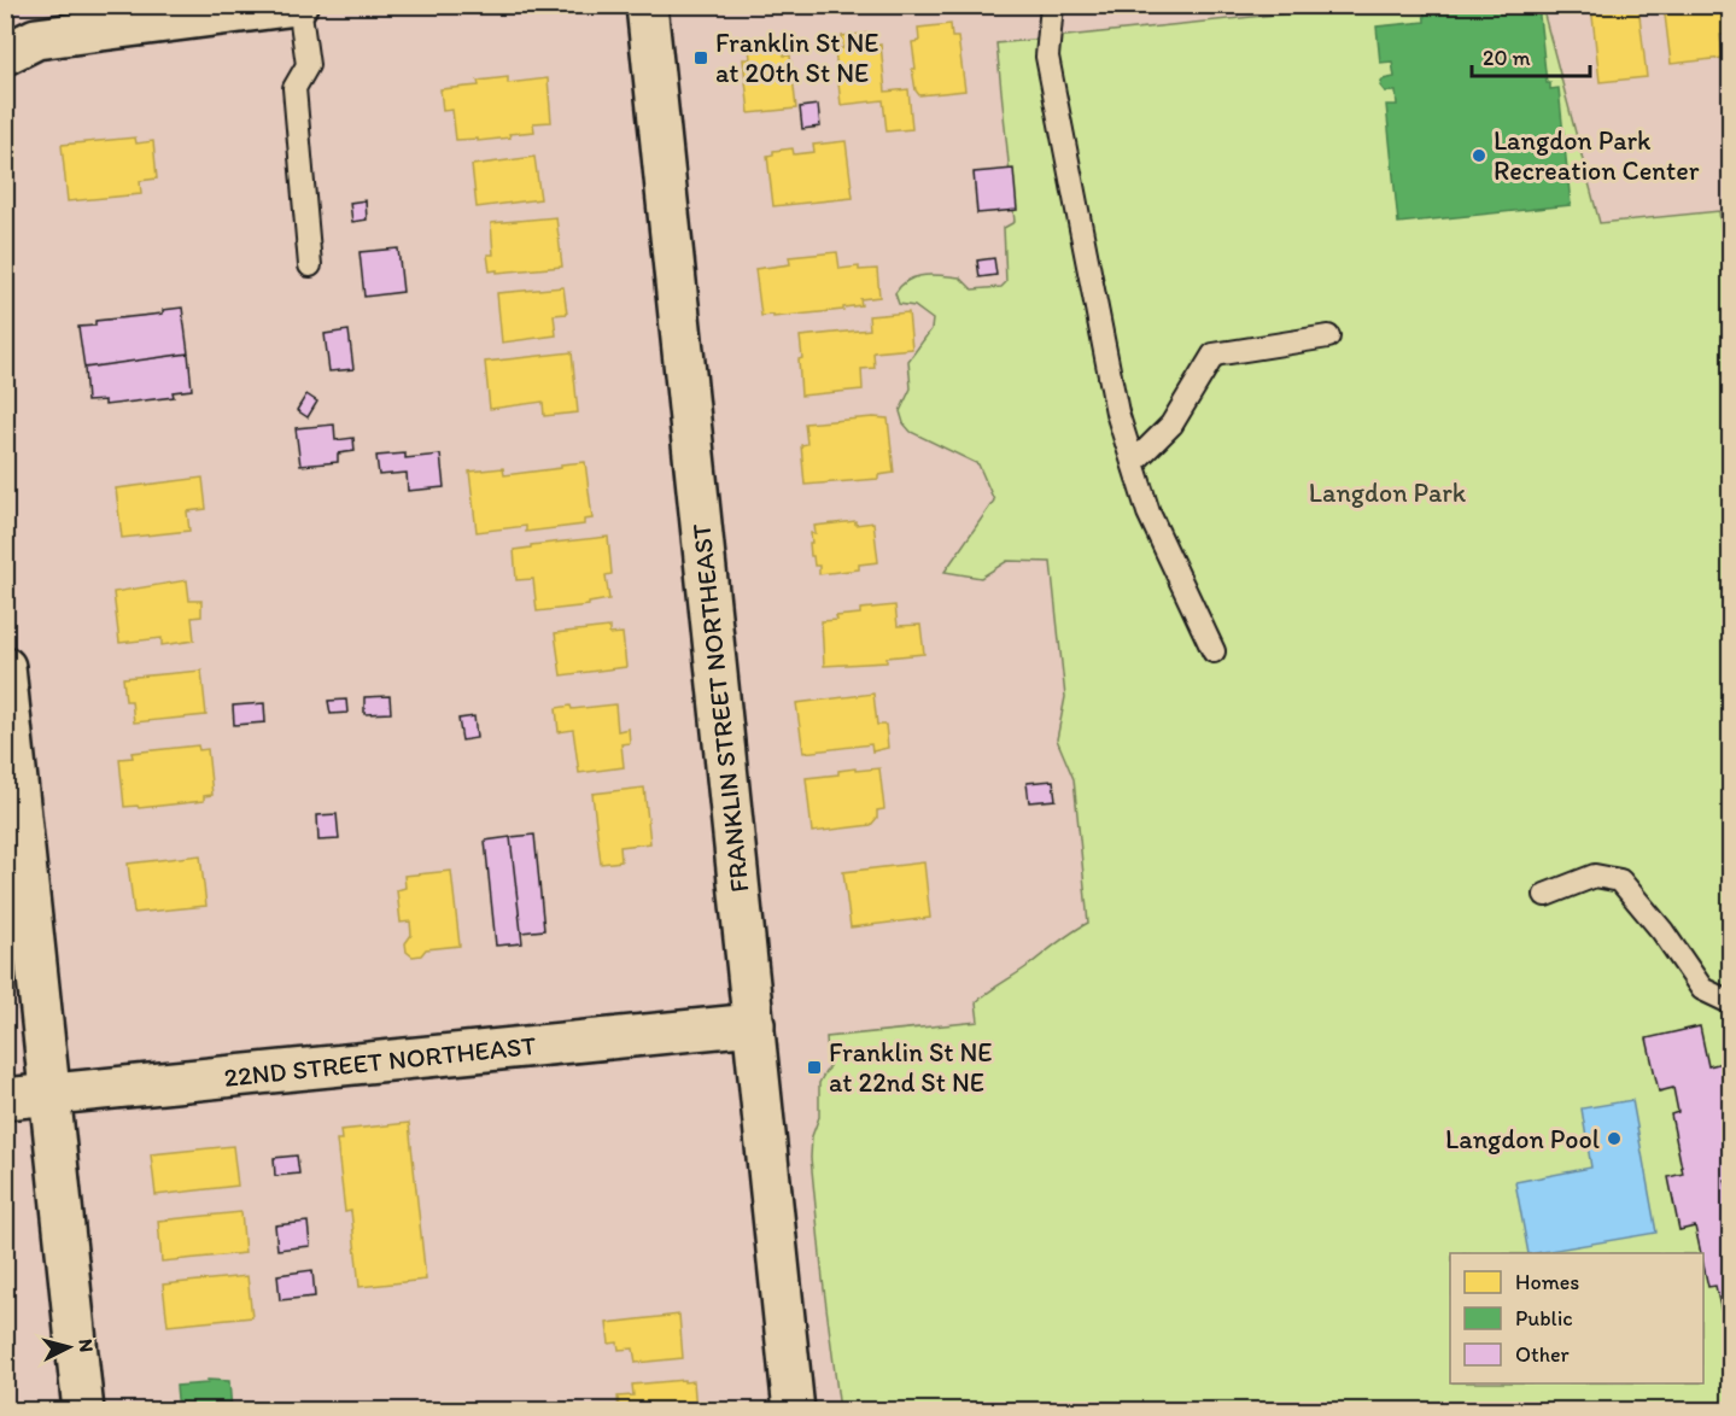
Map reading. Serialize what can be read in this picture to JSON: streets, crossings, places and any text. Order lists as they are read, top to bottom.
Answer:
{
  "streets": {
    "street": ["FRANKLIN STREET NORTHEAST", "22ND STREET NORTHEAST"]
  },
  "crossings": [
    ["FRANKLIN STREET NORTHEAST", "22ND STREET NORTHEAST"]
  ],
  "parks": ["Langdon Park"],
  "places": {
    "transit": ["Franklin St NE at 20th St NE", "Franklin St NE at 22nd St NE"],
    "other": ["Langdon Park Recreation Center", "Langdon Pool"]
  },
  "legend": ["Homes", "Public", "Other"],
  "scale_bar": "20 m",
  "north": "right"
}
